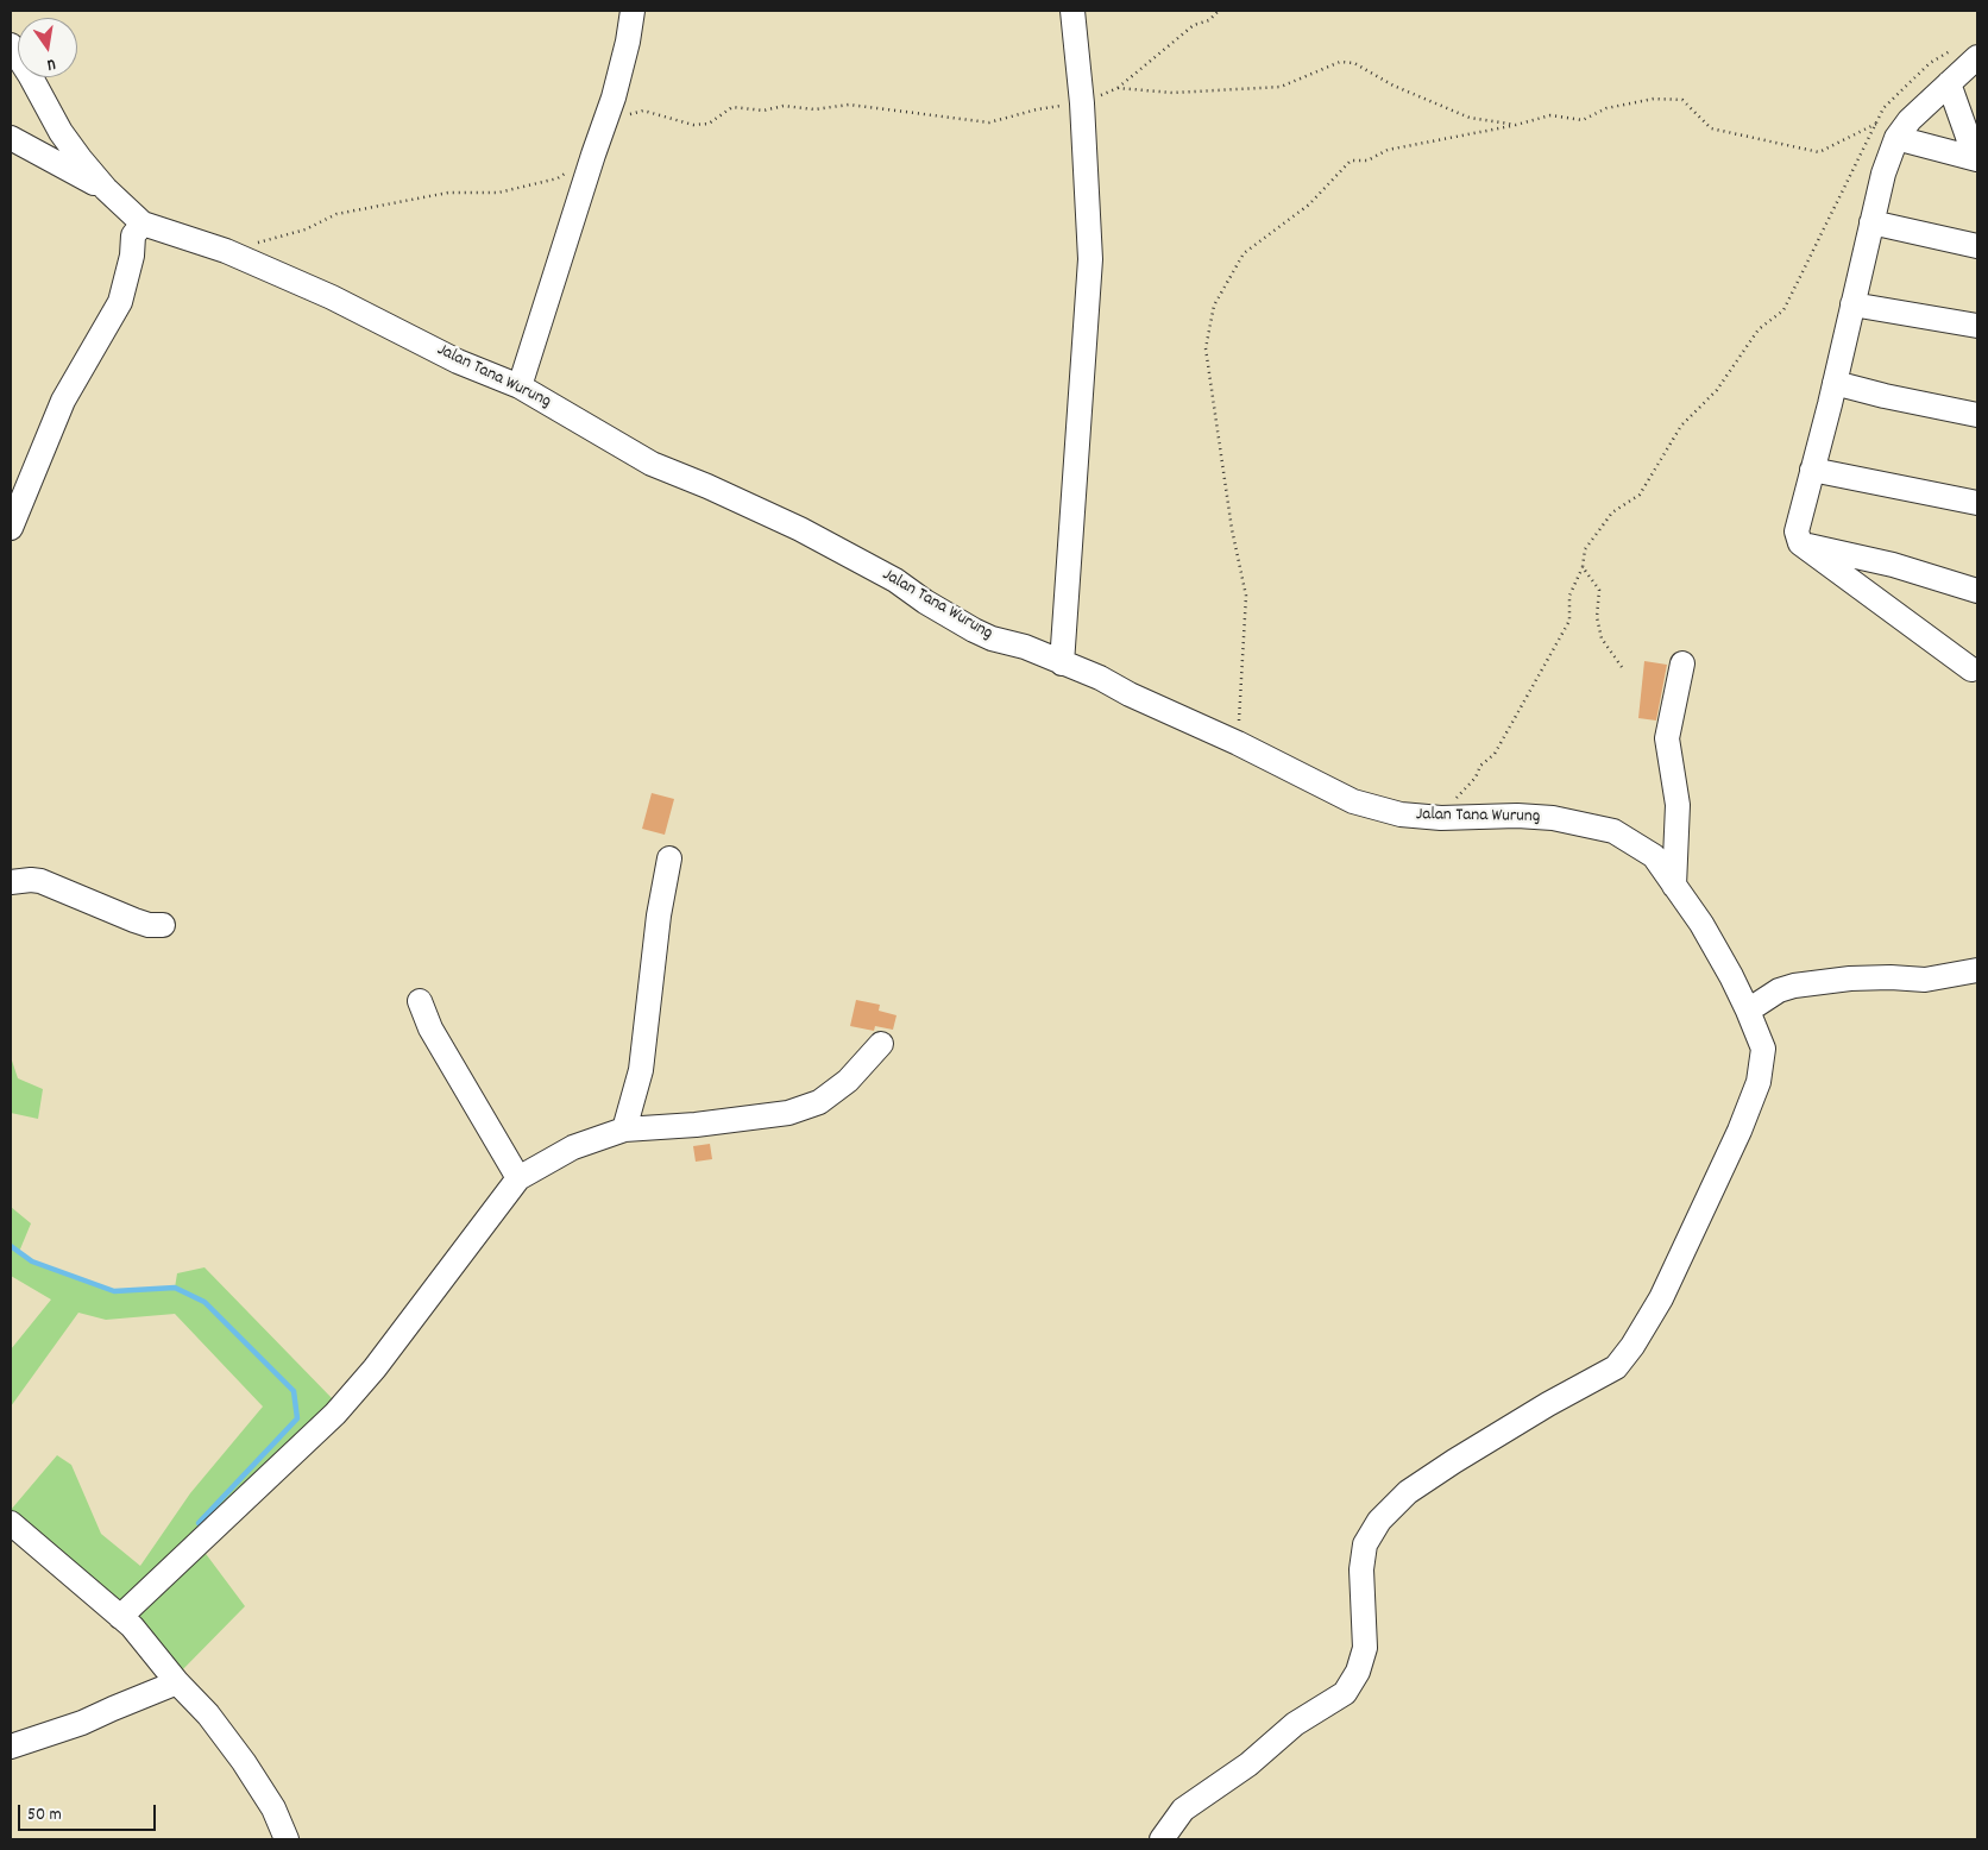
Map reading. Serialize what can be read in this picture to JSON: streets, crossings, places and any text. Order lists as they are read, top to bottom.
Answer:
{
  "streets": {
    "street": ["Jalan Tana Wurung"]
  },
  "scale_bar": "50 m",
  "north": "bottom"
}
